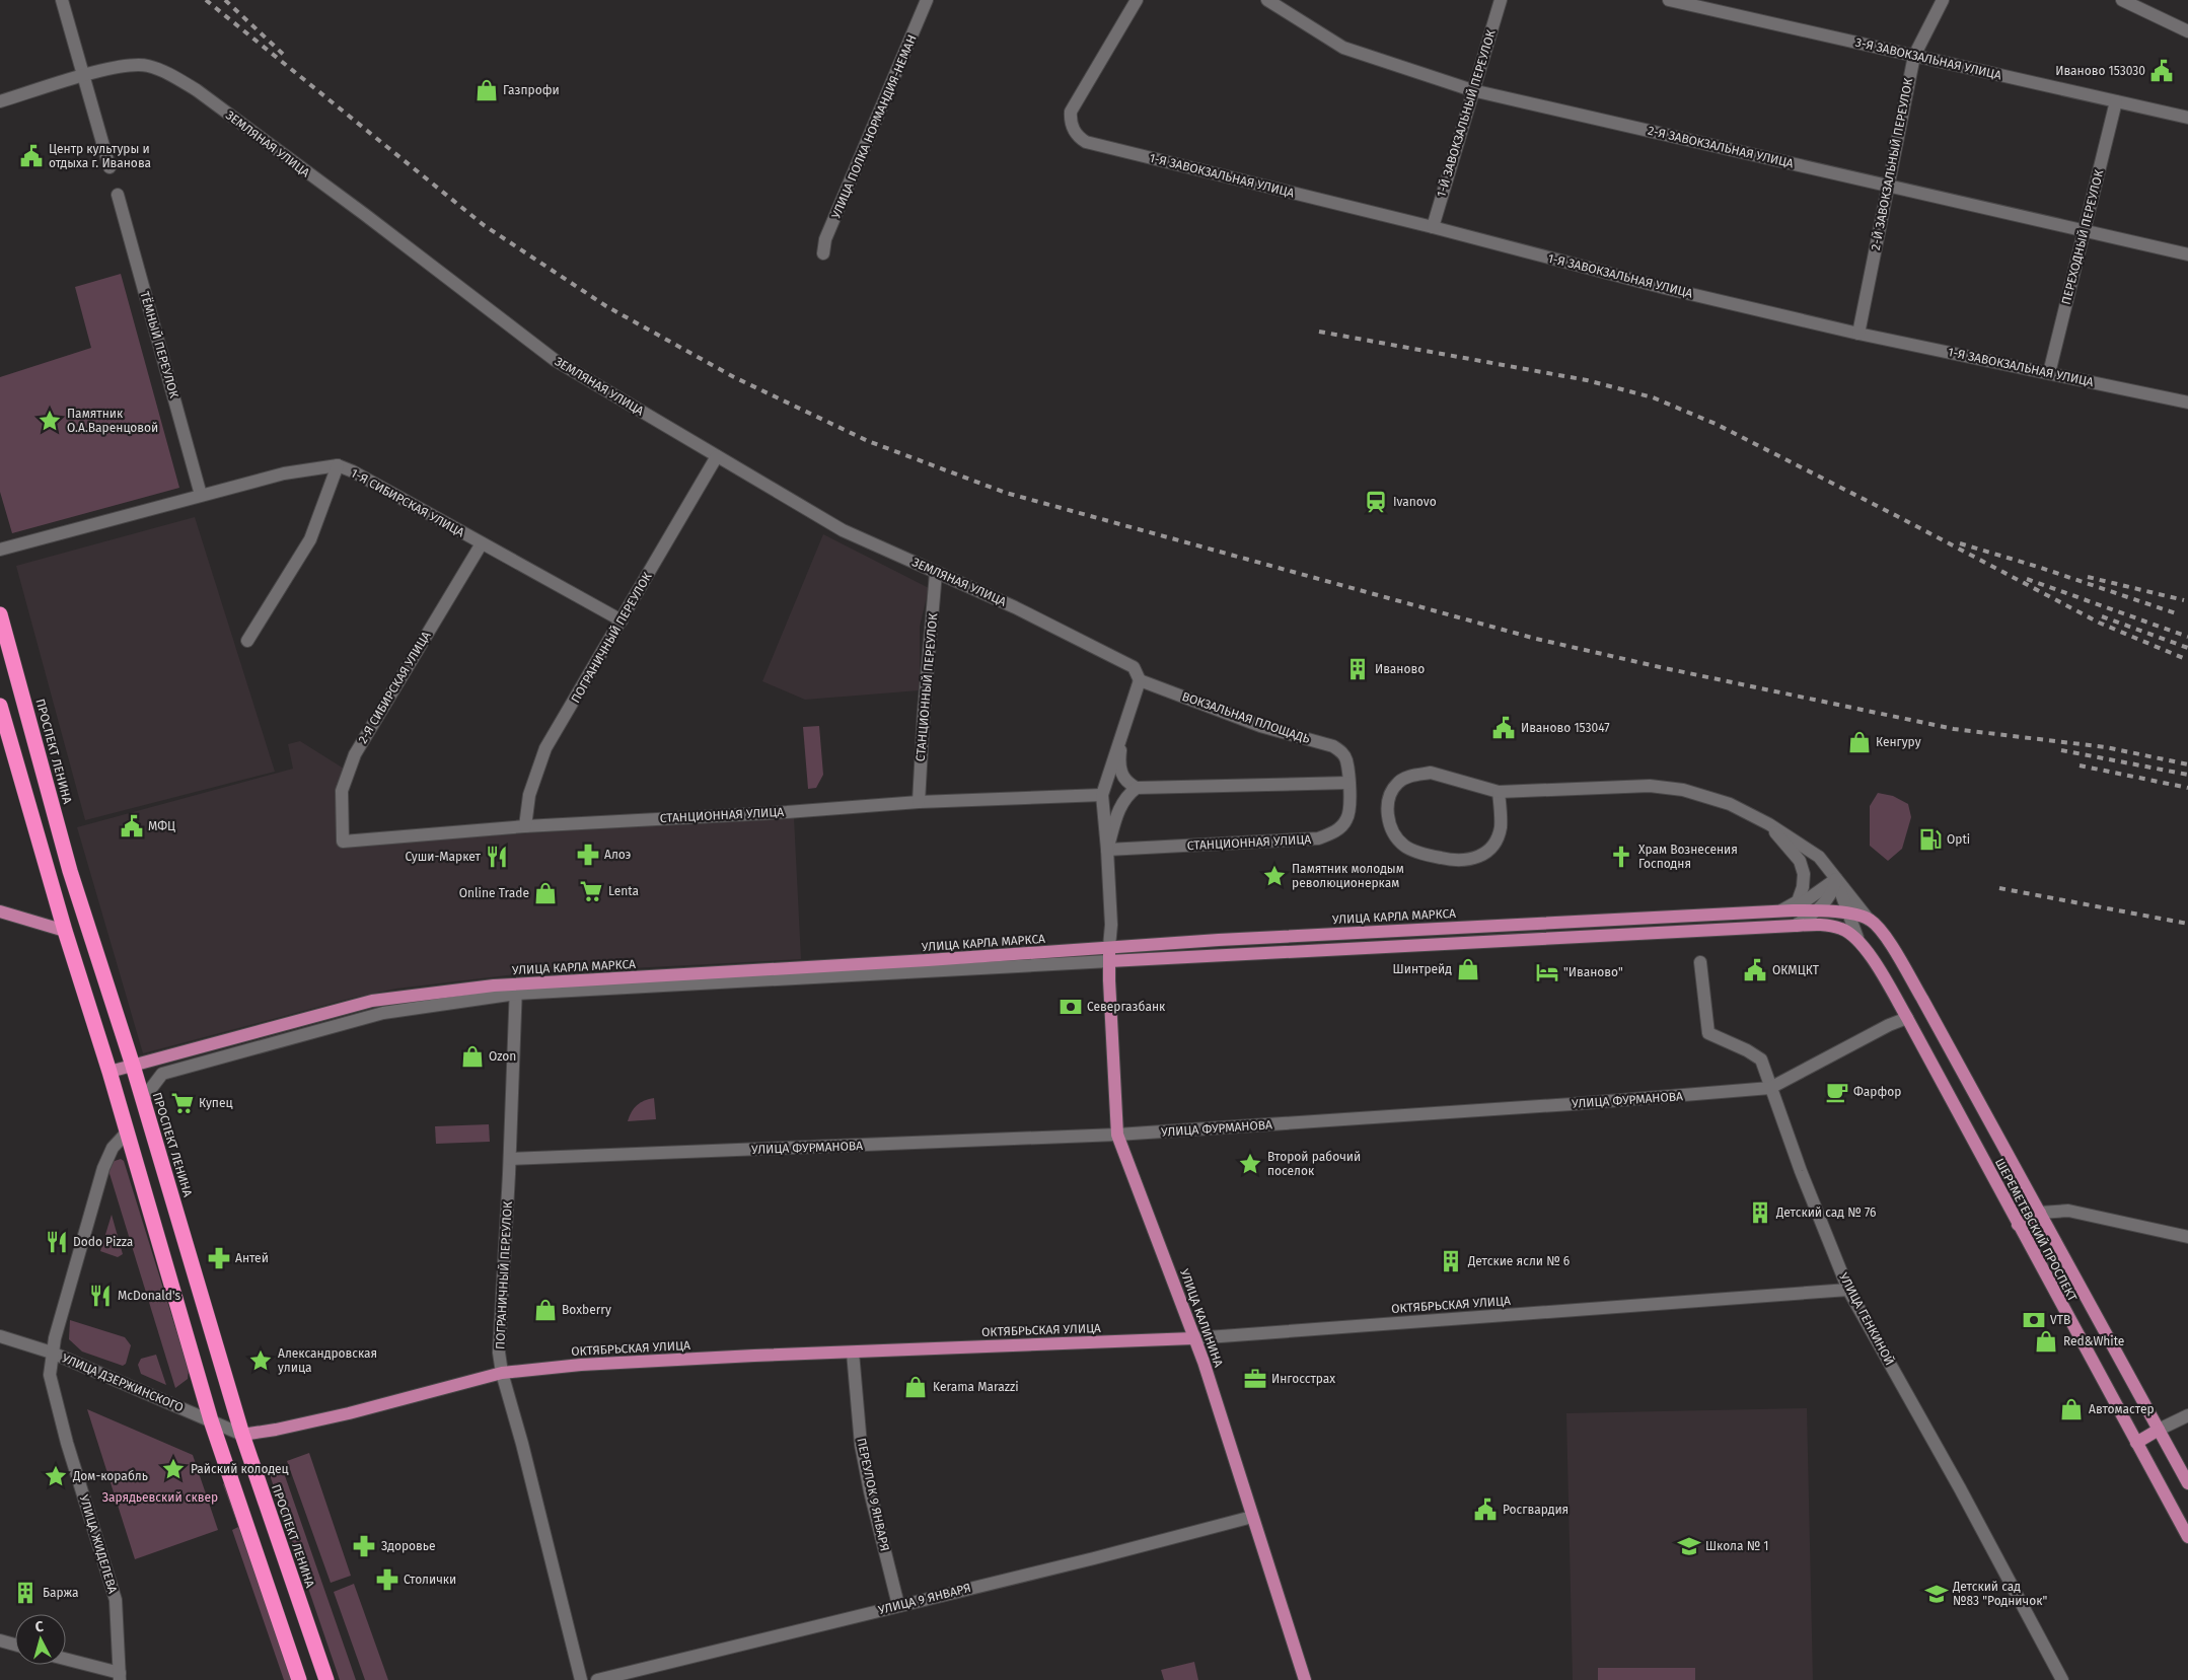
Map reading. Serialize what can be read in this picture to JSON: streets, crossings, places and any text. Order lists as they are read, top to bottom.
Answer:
{
  "streets": {
    "highway": ["ПРОСПЕКТ ЛЕНИНА"],
    "main road": [
      "УЛИЦА КАРЛА МАРКСА",
      "ШЕРЕМЕТЕВСКИЙ ПРОСПЕКТ",
      "ОКТЯБРЬСКАЯ УЛИЦА",
      "УЛИЦА КАЛИНИНА"
    ],
    "street": [
      "3-Я ЗАВОКЗАЛЬНАЯ УЛИЦА",
      "1-Й ЗАВОКЗАЛЬНЫЙ ПЕРЕУЛОК",
      "УЛИЦА ПОЛКА НОРМАНДИЯ-НЕМАН",
      "ЗЕМЛЯНАЯ УЛИЦА",
      "2-Я ЗАВОКЗАЛЬНАЯ УЛИЦА",
      "2-Й ЗАВОКЗАЛЬНЫЙ ПЕРЕУЛОК",
      "1-Я ЗАВОКЗАЛЬНАЯ УЛИЦА",
      "ПЕРЕХОДНЫЙ ПЕРЕУЛОК",
      "ТЁМНЫЙ ПЕРЕУЛОК",
      "1-Я СИБИРСКАЯ УЛИЦА",
      "ПОГРАНИЧНЫЙ ПЕРЕУЛОК",
      "2-Я СИБИРСКАЯ УЛИЦА",
      "СТАНЦИОННЫЙ ПЕРЕУЛОК",
      "ВОКЗАЛЬНАЯ ПЛОЩАДЬ",
      "СТАНЦИОННАЯ УЛИЦА",
      "УЛИЦА ФУРМАНОВА",
      "УЛИЦА ГЕНКИНОЙ",
      "УЛИЦА ДЗЕРЖИНСКОГО",
      "ПЕРЕУЛОК 9 ЯНВАРЯ",
      "УЛИЦА ЖИДЕЛЕВА",
      "УЛИЦА 9 ЯНВАРЯ"
    ]
  },
  "crossings": [
    ["3-Я ЗАВОКЗАЛЬНАЯ УЛИЦА", "2-Й ЗАВОКЗАЛЬНЫЙ ПЕРЕУЛОК"],
    ["3-Я ЗАВОКЗАЛЬНАЯ УЛИЦА", "ПЕРЕХОДНЫЙ ПЕРЕУЛОК"],
    ["1-Й ЗАВОКЗАЛЬНЫЙ ПЕРЕУЛОК", "2-Я ЗАВОКЗАЛЬНАЯ УЛИЦА"],
    ["1-Й ЗАВОКЗАЛЬНЫЙ ПЕРЕУЛОК", "1-Я ЗАВОКЗАЛЬНАЯ УЛИЦА"],
    ["ЗЕМЛЯНАЯ УЛИЦА", "ПОГРАНИЧНЫЙ ПЕРЕУЛОК"],
    ["ЗЕМЛЯНАЯ УЛИЦА", "СТАНЦИОННЫЙ ПЕРЕУЛОК"],
    ["ЗЕМЛЯНАЯ УЛИЦА", "ВОКЗАЛЬНАЯ ПЛОЩАДЬ"],
    ["2-Я ЗАВОКЗАЛЬНАЯ УЛИЦА", "2-Й ЗАВОКЗАЛЬНЫЙ ПЕРЕУЛОК"],
    ["2-Я ЗАВОКЗАЛЬНАЯ УЛИЦА", "ПЕРЕХОДНЫЙ ПЕРЕУЛОК"],
    ["2-Й ЗАВОКЗАЛЬНЫЙ ПЕРЕУЛОК", "1-Я ЗАВОКЗАЛЬНАЯ УЛИЦА"],
    ["1-Я ЗАВОКЗАЛЬНАЯ УЛИЦА", "ПЕРЕХОДНЫЙ ПЕРЕУЛОК"],
    ["ТЁМНЫЙ ПЕРЕУЛОК", "1-Я СИБИРСКАЯ УЛИЦА"],
    ["1-Я СИБИРСКАЯ УЛИЦА", "ПОГРАНИЧНЫЙ ПЕРЕУЛОК"],
    ["1-Я СИБИРСКАЯ УЛИЦА", "2-Я СИБИРСКАЯ УЛИЦА"],
    ["ПОГРАНИЧНЫЙ ПЕРЕУЛОК", "СТАНЦИОННАЯ УЛИЦА"],
    ["ПОГРАНИЧНЫЙ ПЕРЕУЛОК", "УЛИЦА КАРЛА МАРКСА"],
    ["ПОГРАНИЧНЫЙ ПЕРЕУЛОК", "УЛИЦА ФУРМАНОВА"],
    ["ПОГРАНИЧНЫЙ ПЕРЕУЛОК", "ОКТЯБРЬСКАЯ УЛИЦА"],
    ["2-Я СИБИРСКАЯ УЛИЦА", "СТАНЦИОННАЯ УЛИЦА"],
    ["СТАНЦИОННЫЙ ПЕРЕУЛОК", "СТАНЦИОННАЯ УЛИЦА"],
    ["ВОКЗАЛЬНАЯ ПЛОЩАДЬ", "СТАНЦИОННАЯ УЛИЦА"],
    ["ПРОСПЕКТ ЛЕНИНА", "УЛИЦА КАРЛА МАРКСА"],
    ["ПРОСПЕКТ ЛЕНИНА", "ОКТЯБРЬСКАЯ УЛИЦА"],
    ["ПРОСПЕКТ ЛЕНИНА", "УЛИЦА ДЗЕРЖИНСКОГО"],
    ["УЛИЦА КАРЛА МАРКСА", "ШЕРЕМЕТЕВСКИЙ ПРОСПЕКТ"],
    ["УЛИЦА КАРЛА МАРКСА", "УЛИЦА КАЛИНИНА"],
    ["УЛИЦА ФУРМАНОВА", "ШЕРЕМЕТЕВСКИЙ ПРОСПЕКТ"],
    ["УЛИЦА ФУРМАНОВА", "УЛИЦА КАЛИНИНА"],
    ["УЛИЦА ФУРМАНОВА", "УЛИЦА ГЕНКИНОЙ"],
    ["ОКТЯБРЬСКАЯ УЛИЦА", "УЛИЦА КАЛИНИНА"],
    ["ОКТЯБРЬСКАЯ УЛИЦА", "УЛИЦА ГЕНКИНОЙ"],
    ["ОКТЯБРЬСКАЯ УЛИЦА", "УЛИЦА ДЗЕРЖИНСКОГО"],
    ["ОКТЯБРЬСКАЯ УЛИЦА", "ПЕРЕУЛОК 9 ЯНВАРЯ"],
    ["УЛИЦА КАЛИНИНА", "УЛИЦА 9 ЯНВАРЯ"],
    ["УЛИЦА ДЗЕРЖИНСКОГО", "УЛИЦА ЖИДЕЛЕВА"],
    ["ПЕРЕУЛОК 9 ЯНВАРЯ", "УЛИЦА 9 ЯНВАРЯ"]
  ],
  "parks": ["Зарядьевский сквер"],
  "places": {
    "public building": [
      "Иваново 153030",
      "Центр культуры и отдыха г. Иванова",
      "Иваново 153047",
      "МФЦ",
      "ОКМЦКТ",
      "Росгвардия"
    ],
    "shop": [
      "Газпрофи",
      "Кенгуру",
      "Online Trade",
      "Шинтрейд",
      "Ozon",
      "Boxberry",
      "Red&White",
      "Kerama Marazzi",
      "Автомастер"
    ],
    "place": [
      "Памятник О.А.Варенцовой",
      "Памятник молодым революционеркам",
      "Второй рабочий поселок",
      "Александровская улица",
      "Райский колодец",
      "Дом-корабль"
    ],
    "station": ["Ivanovo"],
    "building": [
      "Иваново",
      "Детский сад № 76",
      "Детские ясли № 6",
      "Баржа"
    ],
    "fuel station": ["Opti"],
    "pharmacy": [
      "Алоэ",
      "Антей",
      "Здоровье",
      "Столички"
    ],
    "restaurant": ["Суши-Маркет", "Dodo Pizza", "McDonald's"],
    "church": ["Храм Вознесения Господня"],
    "supermarket": ["Lenta", "Купец"],
    "hotel": ["\"Иваново\""],
    "bank": ["Севергазбанк", "VTB"],
    "cafe": ["Фарфор"],
    "office": ["Ингосстрах"],
    "school or university": ["Школа № 1", "Детский сад №83 \"Родничок\""]
  },
  "north": "top"
}
